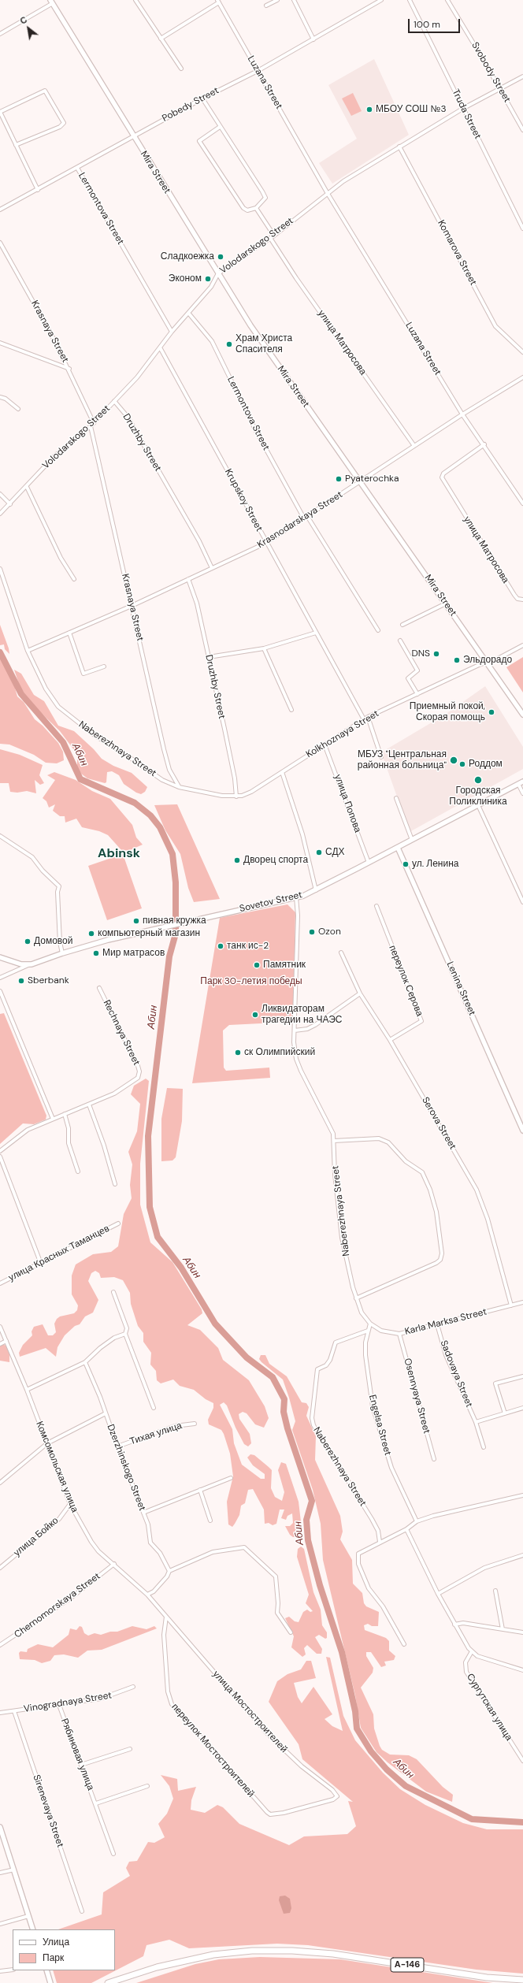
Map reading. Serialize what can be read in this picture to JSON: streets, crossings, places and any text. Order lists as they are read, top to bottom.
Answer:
{
  "streets": {
    "highway": ["А-146"],
    "main road": ["Mira Street", "Sovetov Street", "Lenina Street"],
    "street": [
      "Svobody Street",
      "Luzana Street",
      "Pobedy Street",
      "Truda Street",
      "Lermontova Street",
      "Volodarskogo Street",
      "Komarova Street",
      "Krasnaya Street",
      "улица Матросова",
      "Druzhby Street",
      "Krupskoy Street",
      "Krasnodarskaya Street",
      "Kolkhoznaya Street",
      "Naberezhnaya Street",
      "улица Попова",
      "переулок Серова",
      "Rechnaya Street",
      "Serova Street",
      "улица Красных Таманцев",
      "Karla Marksa Street",
      "Sadovaya Street",
      "Osennyaya Street",
      "Engelsa Street",
      "Тихая улица",
      "Комсомольская улица",
      "Dzerzhinskogo Street",
      "улица Бойко",
      "Chernomorskaya Street",
      "Vinogradnaya Street",
      "Сургутская улица",
      "улица Мостостроителей",
      "переулок Мостостроителей",
      "Рябиновая улица",
      "Sirenevaya Street"
    ]
  },
  "crossings": [
    ["Svobody Street", "Volodarskogo Street"],
    ["Luzana Street", "Pobedy Street"],
    ["Luzana Street", "Volodarskogo Street"],
    ["Luzana Street", "улица Матросова"],
    ["Luzana Street", "Krasnodarskaya Street"],
    ["Pobedy Street", "Mira Street"],
    ["Pobedy Street", "Lermontova Street"],
    ["Truda Street", "Volodarskogo Street"],
    ["Mira Street", "Volodarskogo Street"],
    ["Mira Street", "Krasnodarskaya Street"],
    ["Mira Street", "Kolkhoznaya Street"],
    ["Lermontova Street", "Volodarskogo Street"],
    ["Lermontova Street", "Krasnodarskaya Street"],
    ["Volodarskogo Street", "Komarova Street"],
    ["Volodarskogo Street", "Krasnaya Street"],
    ["Volodarskogo Street", "улица Матросова"],
    ["Volodarskogo Street", "Druzhby Street"],
    ["Volodarskogo Street", "Krupskoy Street"],
    ["Krasnaya Street", "Krasnodarskaya Street"],
    ["Krasnaya Street", "Kolkhoznaya Street"],
    ["Krasnaya Street", "Naberezhnaya Street"],
    ["улица Матросова", "Krasnodarskaya Street"],
    ["Druzhby Street", "Krasnodarskaya Street"],
    ["Druzhby Street", "Kolkhoznaya Street"],
    ["Krupskoy Street", "Krasnodarskaya Street"],
    ["Krupskoy Street", "Kolkhoznaya Street"],
    ["Krasnodarskaya Street", "Naberezhnaya Street"],
    ["Kolkhoznaya Street", "Naberezhnaya Street"],
    ["Kolkhoznaya Street", "улица Попова"],
    ["Naberezhnaya Street", "Sovetov Street"],
    ["Naberezhnaya Street", "Karla Marksa Street"],
    ["Naberezhnaya Street", "Engelsa Street"],
    ["улица Попова", "Sovetov Street"],
    ["Sovetov Street", "Lenina Street"],
    ["переулок Серова", "Serova Street"],
    ["Serova Street", "Karla Marksa Street"],
    ["Karla Marksa Street", "Sadovaya Street"],
    ["Karla Marksa Street", "Osennyaya Street"],
    ["Karla Marksa Street", "Engelsa Street"],
    ["Тихая улица", "Dzerzhinskogo Street"],
    ["Комсомольская улица", "улица Бойко"],
    ["Комсомольская улица", "Chernomorskaya Street"],
    ["Комсомольская улица", "улица Мостостроителей"],
    ["Комсомольская улица", "переулок Мостостроителей"],
    ["Vinogradnaya Street", "Рябиновая улица"],
    ["Vinogradnaya Street", "Sirenevaya Street"],
    ["улица Мостостроителей", "переулок Мостостроителей"]
  ],
  "districts": ["Abinsk"],
  "water": ["Абин"],
  "parks": ["Парк 30-летия победы"],
  "places": [
    "МБОУ СОШ №3",
    "Сладкоежка",
    "Эконом",
    "Храм Христа Спасителя",
    "Pyaterochka",
    "DNS",
    "Эльдорадо",
    "Приемный покой, Скорая помощь",
    "МБУЗ \"Центральная районная больница\"",
    "Роддом",
    "Городская Поликлиника",
    "СДХ",
    "Дворец спорта",
    "ул. Ленина",
    "пивная кружка",
    "Ozon",
    "компьютерный магазин",
    "Домовой",
    "танк ис-2",
    "Мир матрасов",
    "Памятник",
    "Sberbank",
    "Ликвидаторам трагедии на ЧАЭС",
    "ск Олимпийский"
  ],
  "legend": ["Улица", "Парк"],
  "scale_bar": "100 m",
  "north": "top left"
}
